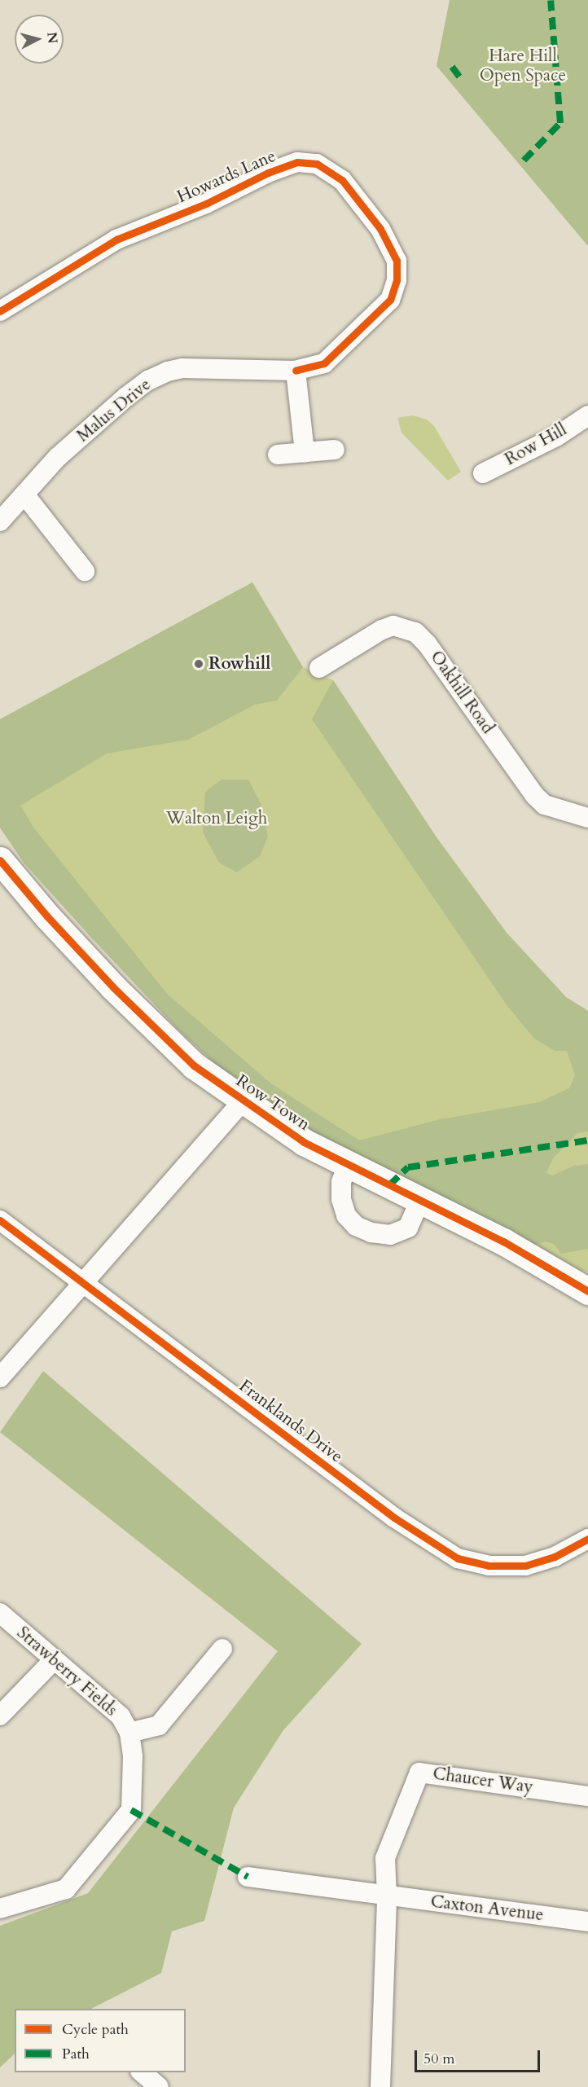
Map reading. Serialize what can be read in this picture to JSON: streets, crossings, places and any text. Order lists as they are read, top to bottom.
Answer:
{
  "streets": {
    "street": [
      "Howards Lane",
      "Malus Drive",
      "Row Hill",
      "Oakhill Road",
      "Row Town",
      "Franklands Drive",
      "Strawberry Fields",
      "Chaucer Way",
      "Caxton Avenue"
    ]
  },
  "crossings": [
    ["Howards Lane", "Malus Drive"],
    ["Chaucer Way", "Caxton Avenue"]
  ],
  "parks": ["Hare Hill Open Space", "Walton Leigh"],
  "places": ["Rowhill"],
  "legend": ["Cycle path", "Path"],
  "scale_bar": "50 m",
  "north": "right"
}
